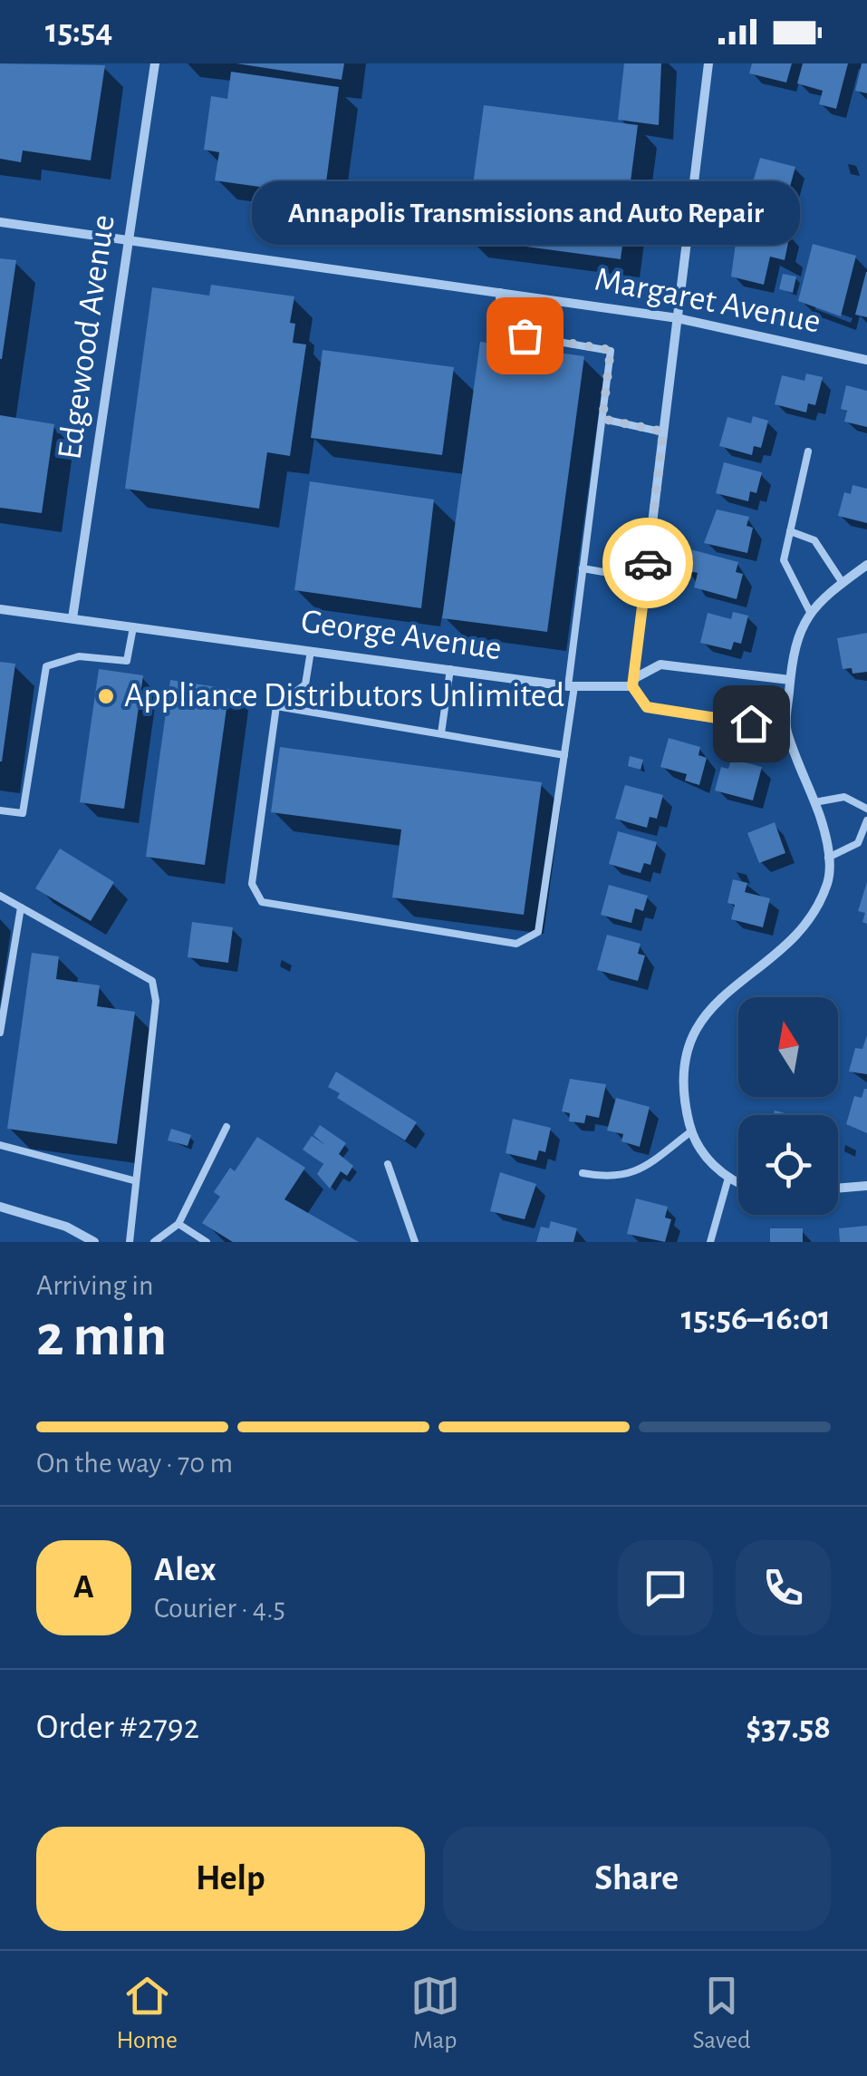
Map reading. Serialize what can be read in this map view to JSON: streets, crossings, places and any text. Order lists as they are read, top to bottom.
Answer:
{
  "streets": {
    "street": ["Margaret Avenue", "Edgewood Avenue", "George Avenue"]
  },
  "crossings": [
    ["Margaret Avenue", "Edgewood Avenue"],
    ["Edgewood Avenue", "George Avenue"]
  ],
  "places": ["Annapolis Transmissions and Auto Repair", "Appliance Distributors Unlimited"],
  "north": "top",
  "page": {
    "status": "15:54",
    "bubble": "Annapolis Transmissions and Auto Repair",
    "heading": ["2 min", "Arriving in", "15:56–16:01"],
    "panel": [
      "Alex",
      "Courier · 4.5",
      "Order #2792",
      "$37.58"
    ],
    "bar": "On the way · 70 m",
    "round": "A",
    "buttons": ["Help", "Share"],
    "tabs": ["Home", "Map", "Saved"]
  }
}
